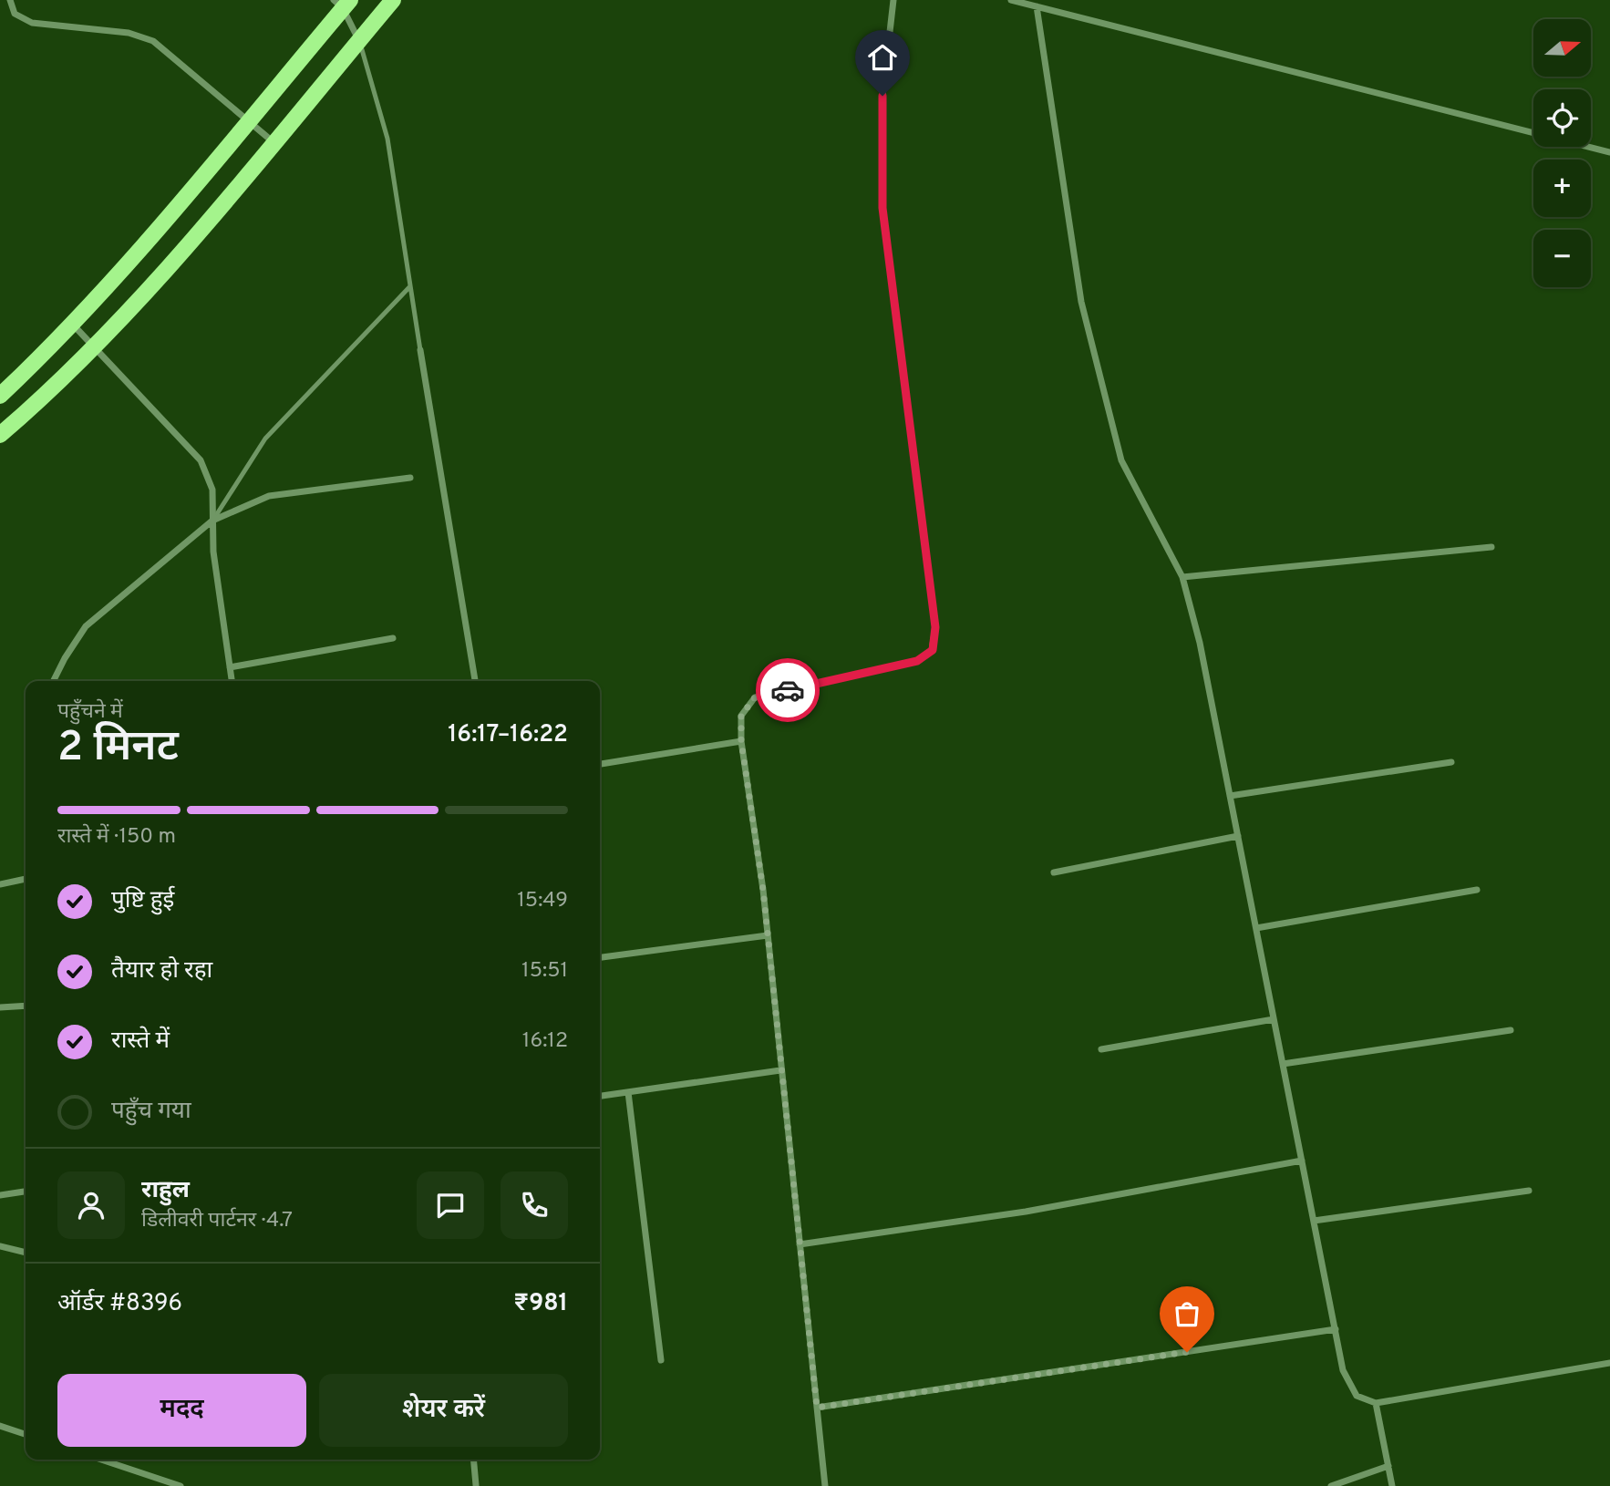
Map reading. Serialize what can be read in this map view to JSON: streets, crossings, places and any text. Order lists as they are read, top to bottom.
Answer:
{
  "north": "right",
  "page": {
    "map_buttons": ["+", "−"],
    "heading": ["2 मिनट", "पहुँचने में", "16:17–16:22"],
    "panel": [
      "राहुल",
      "डिलीवरी पार्टनर · 4.7",
      "ऑर्डर #8396",
      "₹981"
    ],
    "bar": "रास्ते में · 150 m",
    "list": [
      ["पुष्टि हुई", "15:49"],
      ["तैयार हो रहा", "15:51"],
      ["रास्ते में", "16:12"],
      "पहुँच गया"
    ],
    "buttons": ["मदद", "शेयर करें"]
  }
}
